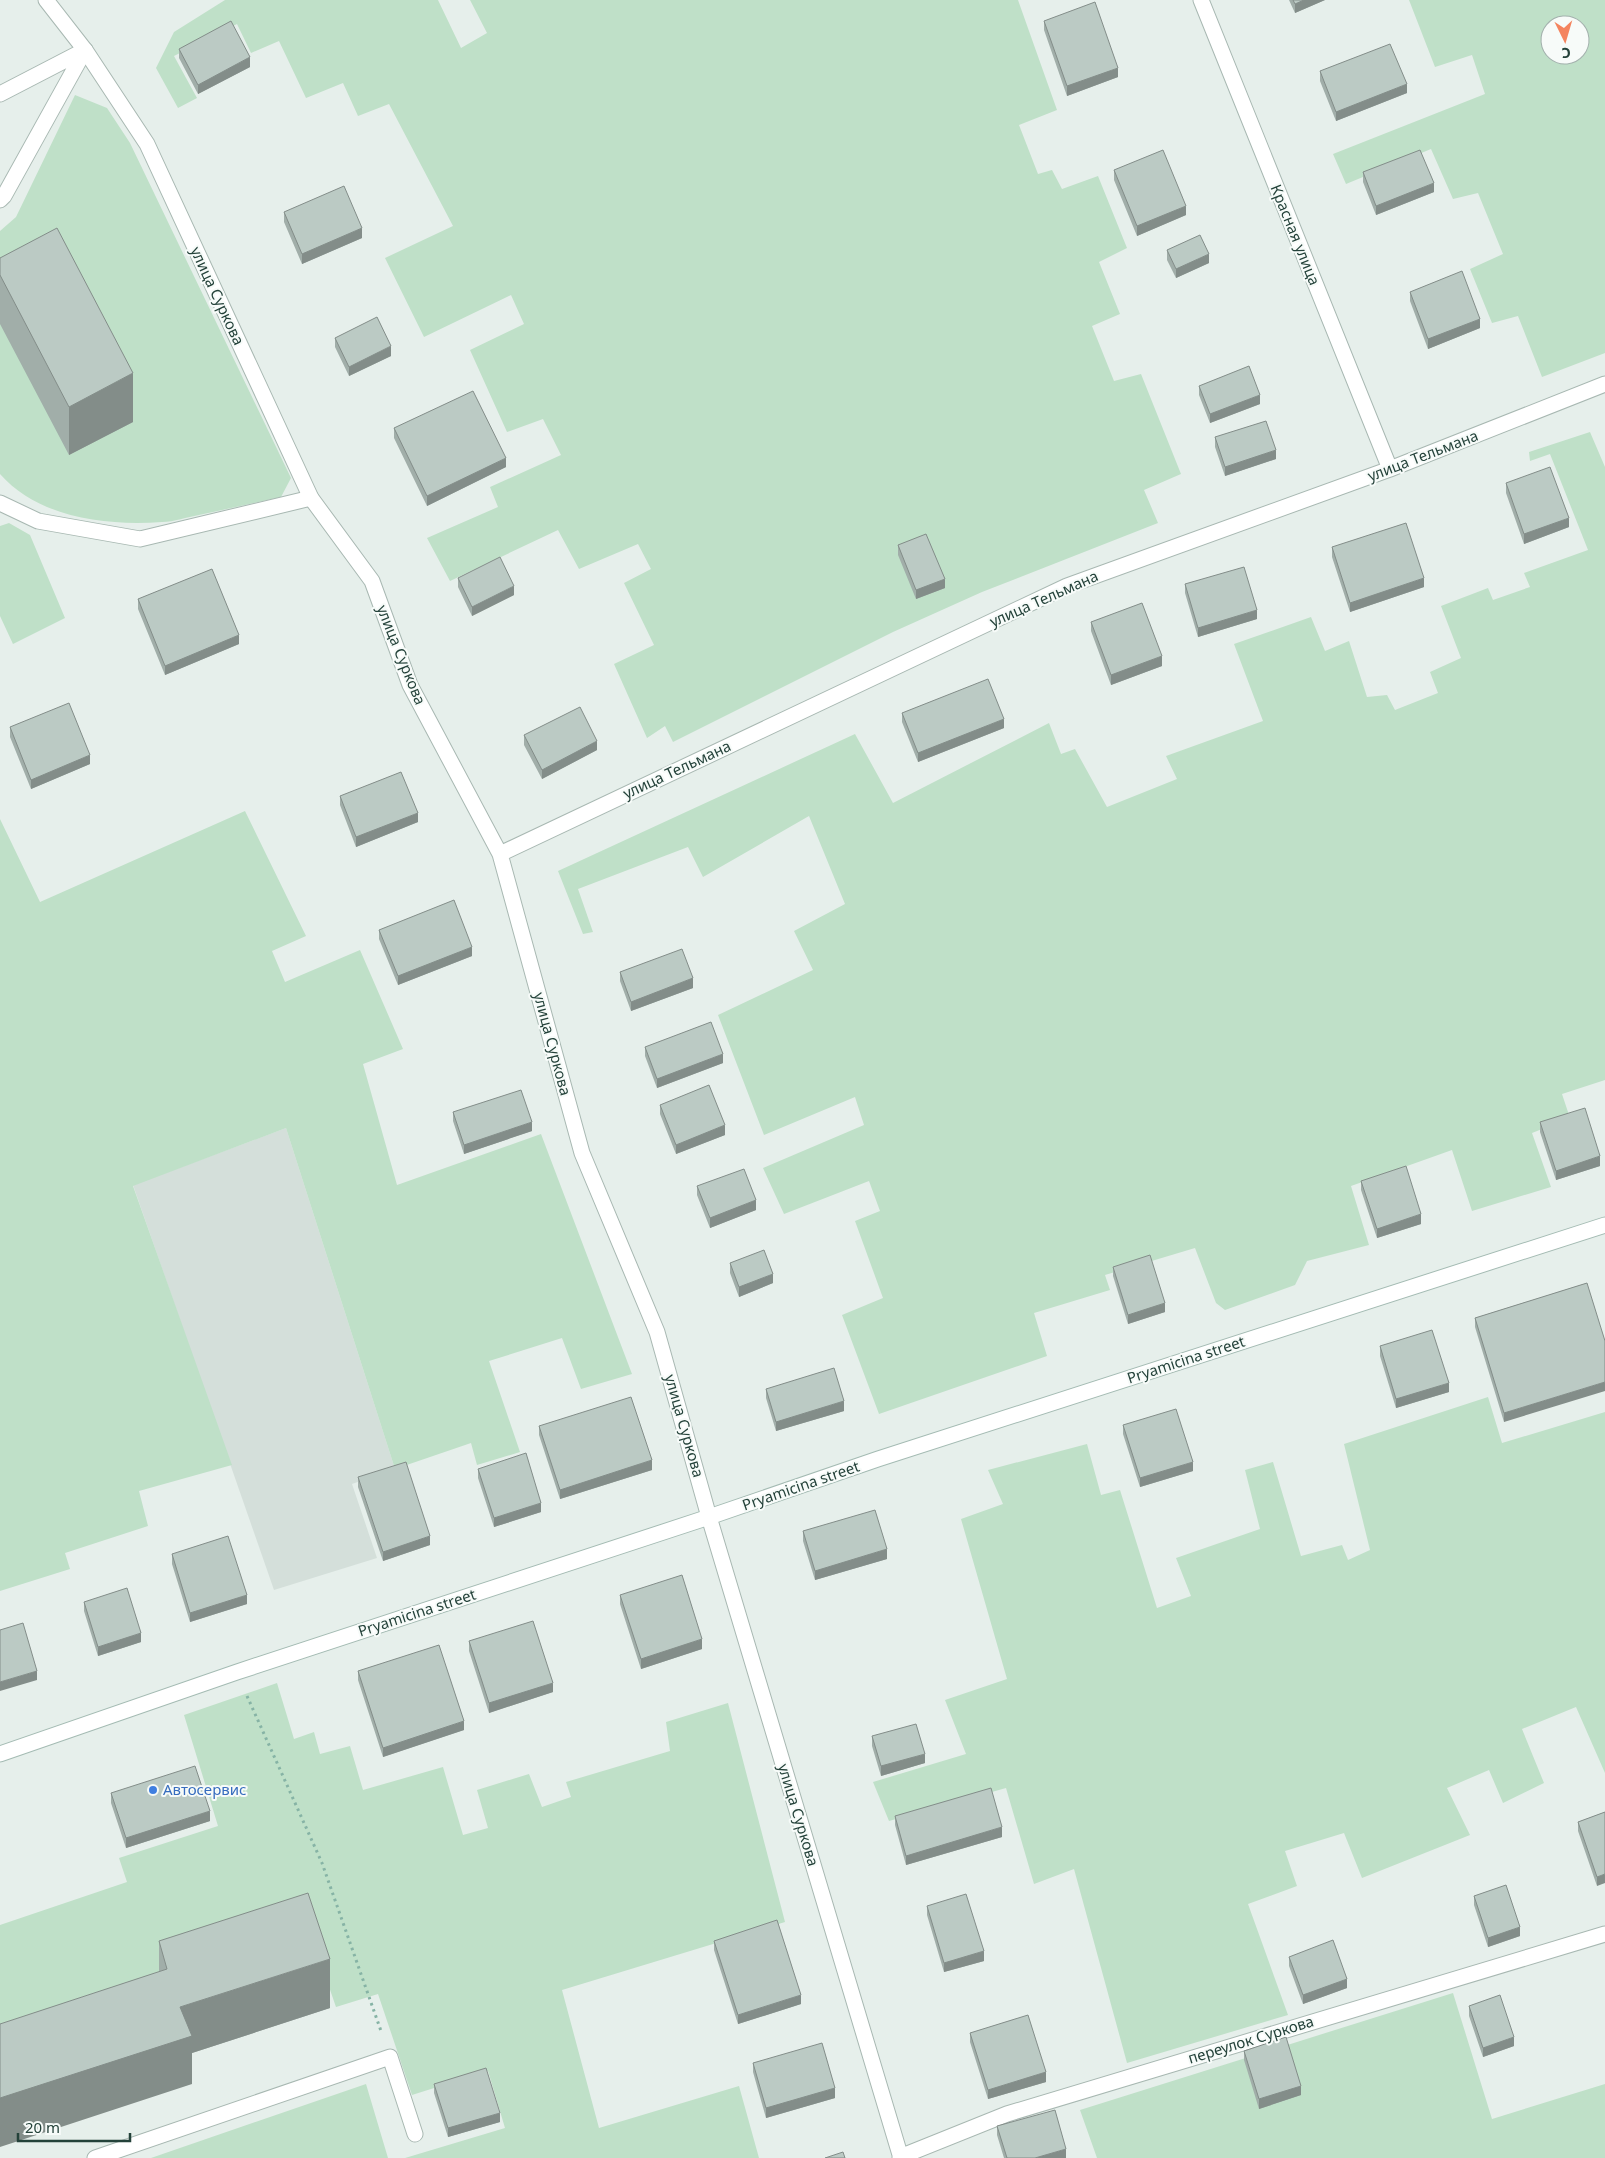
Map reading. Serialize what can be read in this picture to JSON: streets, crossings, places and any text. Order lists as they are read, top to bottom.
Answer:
{
  "streets": {
    "street": [
      "Красная улица",
      "улица Суркова",
      "улица Тельмана",
      "Pryamicina street",
      "переулок Суркова"
    ]
  },
  "crossings": [
    ["Красная улица", "улица Тельмана"],
    ["улица Суркова", "улица Тельмана"],
    ["улица Суркова", "Pryamicina street"],
    ["улица Суркова", "переулок Суркова"]
  ],
  "places": ["Автосервис"],
  "scale_bar": "20 m",
  "north": "bottom"
}
